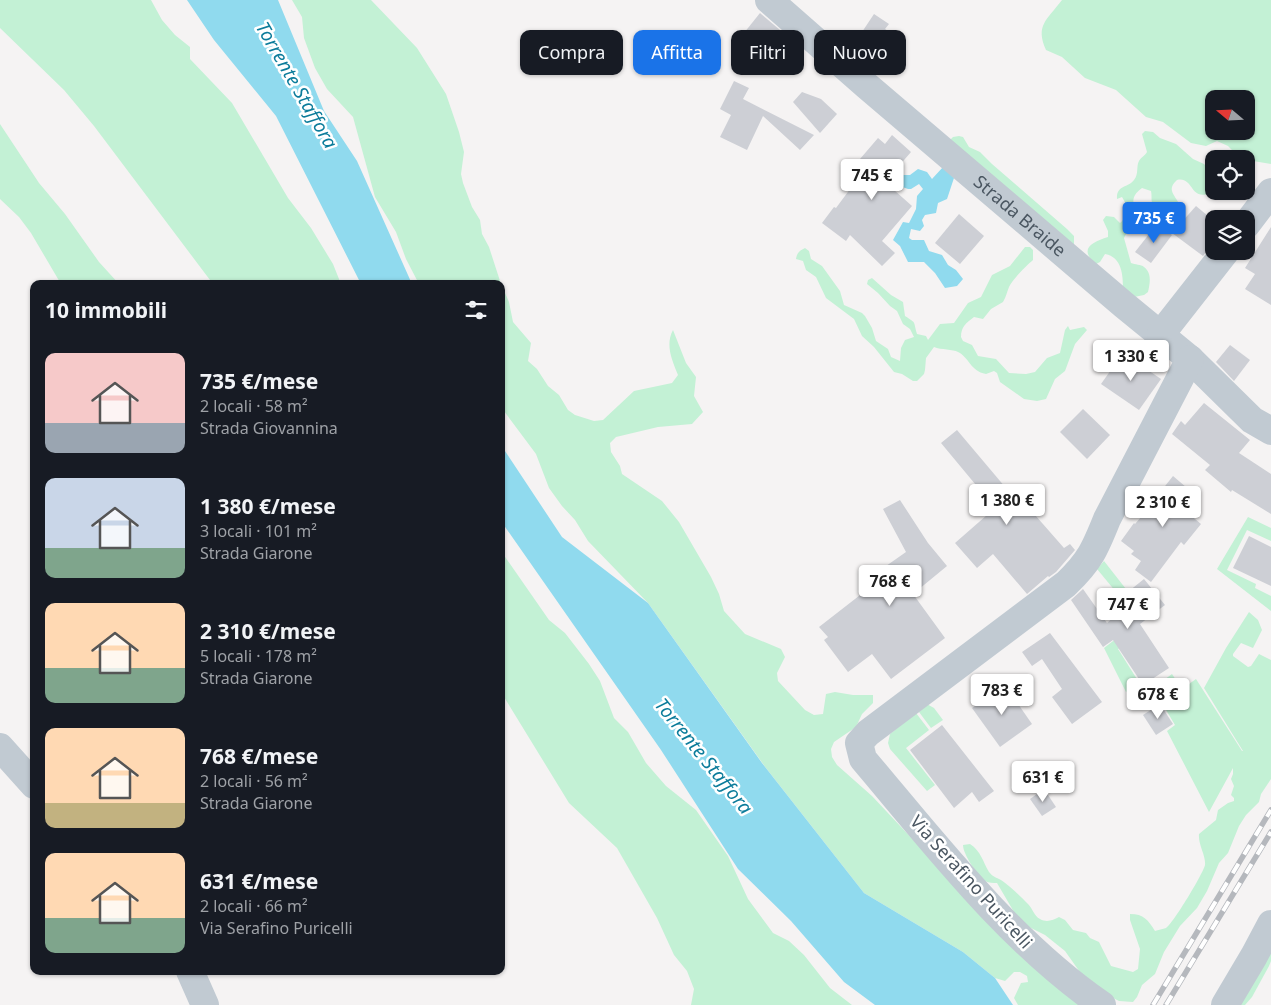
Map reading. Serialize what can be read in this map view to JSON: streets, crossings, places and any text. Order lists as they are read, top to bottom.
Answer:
{
  "streets": {
    "street": ["Strada Braide", "Via Serafino Puricelli"]
  },
  "crossings": [
    ["Strada Braide", "Via Serafino Puricelli"]
  ],
  "water": ["Torrente Staffora"],
  "north": "left",
  "page": {
    "chip": [
      "Compra",
      "Affitta",
      "Filtri",
      "Nuovo"
    ],
    "price": [
      "745 €",
      "735 €",
      "1 330 €",
      "1 380 €",
      "2 310 €",
      "768 €",
      "747 €",
      "783 €",
      "678 €",
      "631 €"
    ],
    "heading": "10 immobili",
    "list": [
      {
        "name": "735 €/mese",
        "note": "2 locali · 58 m² · Strada Giovannina"
      },
      {
        "name": "1 380 €/mese",
        "note": "3 locali · 101 m² · Strada Giarone"
      },
      {
        "name": "2 310 €/mese",
        "note": "5 locali · 178 m² · Strada Giarone"
      },
      {
        "name": "768 €/mese",
        "note": "2 locali · 56 m² · Strada Giarone"
      },
      {
        "name": "631 €/mese",
        "note": "2 locali · 66 m² · Via Serafino Puricelli"
      }
    ]
  }
}
